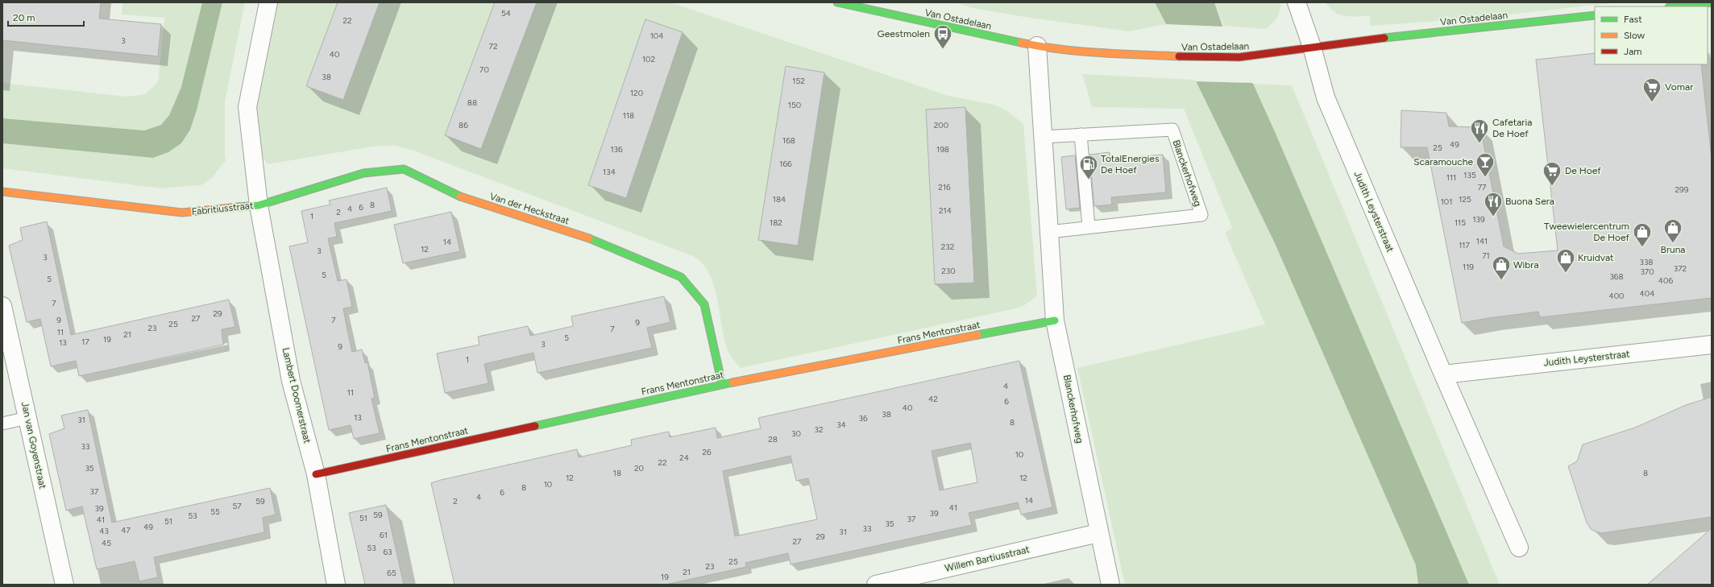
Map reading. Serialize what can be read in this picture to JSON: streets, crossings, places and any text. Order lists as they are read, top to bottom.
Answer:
{
  "streets": {
    "street": [
      "Van Ostadelaan",
      "Blanckerhofweg",
      "Fabritiusstraat",
      "Van der Heckstraat",
      "Judith Leysterstraat",
      "Frans Mentonstraat",
      "Lambert Doomerstraat",
      "Jan van Goyenstraat",
      "Willem Bartiusstraat"
    ]
  },
  "crossings": [
    ["Van Ostadelaan", "Blanckerhofweg"],
    ["Van Ostadelaan", "Judith Leysterstraat"],
    ["Blanckerhofweg", "Frans Mentonstraat"],
    ["Blanckerhofweg", "Willem Bartiusstraat"],
    ["Fabritiusstraat", "Van der Heckstraat"],
    ["Fabritiusstraat", "Lambert Doomerstraat"],
    ["Van der Heckstraat", "Frans Mentonstraat"],
    ["Van der Heckstraat", "Lambert Doomerstraat"],
    ["Frans Mentonstraat", "Lambert Doomerstraat"]
  ],
  "places": {
    "bus stop": ["Geestmolen"],
    "supermarket": ["Vomar", "De Hoef"],
    "restaurant": ["Cafetaria De Hoef", "Buona Sera"],
    "bar": ["Scaramouche"],
    "fuel station": ["TotalEnergies De Hoef"],
    "shop": [
      "Bruna",
      "Tweewielercentrum De Hoef",
      "Kruidvat",
      "Wibra"
    ]
  },
  "house_numbers": [
    "54",
    "22",
    "104",
    "3",
    "72",
    "40",
    "102",
    "70",
    "38",
    "152",
    "120",
    "88",
    "150",
    "118",
    "86",
    "200",
    "168",
    "49",
    "25",
    "136",
    "198",
    "166",
    "134",
    "135",
    "111",
    "216",
    "77",
    "299",
    "184",
    "125",
    "101",
    "8",
    "6",
    "4",
    "214",
    "2",
    "1",
    "139",
    "182",
    "115",
    "141",
    "14",
    "117",
    "232",
    "12",
    "3",
    "71",
    "3",
    "338",
    "119",
    "372",
    "230",
    "370",
    "5",
    "368",
    "5",
    "406",
    "404",
    "400",
    "7",
    "29",
    "27",
    "9",
    "7",
    "9",
    "25",
    "23",
    "7",
    "11",
    "21",
    "5",
    "19",
    "17",
    "13",
    "3",
    "9",
    "1",
    "4",
    "11",
    "42",
    "6",
    "40",
    "38",
    "13",
    "36",
    "31",
    "8",
    "34",
    "32",
    "30",
    "28",
    "33",
    "26",
    "10",
    "24",
    "22",
    "35",
    "20",
    "18",
    "8",
    "12",
    "12",
    "10",
    "8",
    "37",
    "6",
    "4",
    "14",
    "59",
    "2",
    "57",
    "41",
    "39",
    "55",
    "39",
    "59",
    "53",
    "51",
    "37",
    "41",
    "51",
    "35",
    "49",
    "33",
    "47",
    "43",
    "31",
    "61",
    "29",
    "27",
    "45",
    "53",
    "63",
    "25",
    "23",
    "21",
    "65",
    "19"
  ],
  "legend": ["Fast", "Slow", "Jam"],
  "scale_bar": "20 m"
}
